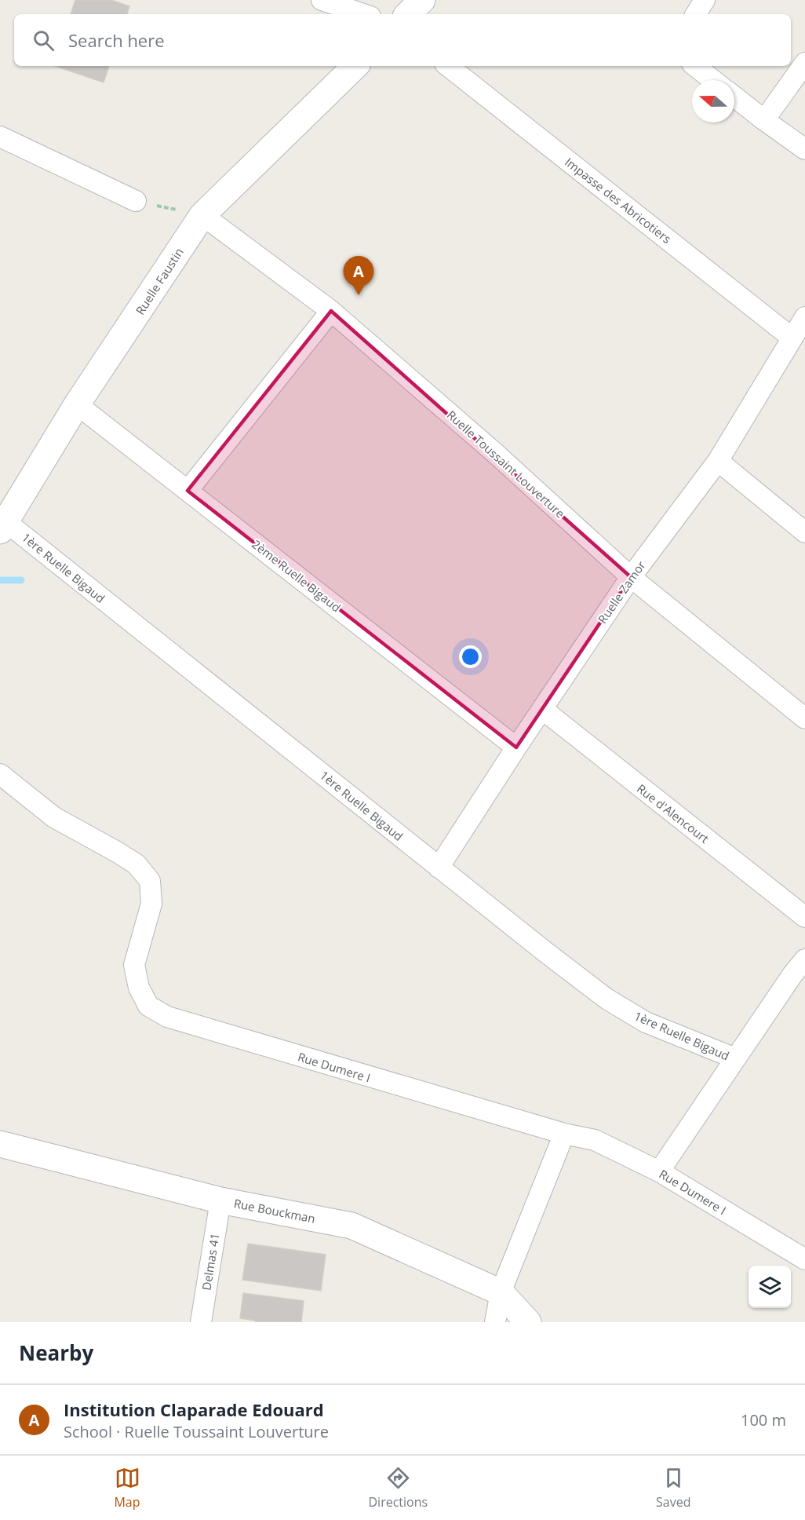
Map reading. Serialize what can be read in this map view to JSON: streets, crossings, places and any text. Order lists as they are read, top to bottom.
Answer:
{
  "streets": {
    "street": [
      "Impasse des Abricotiers",
      "Ruelle Faustin",
      "Ruelle Toussaint Louverture",
      "1ère Ruelle Bigaud",
      "2ème Ruelle Bigaud",
      "Ruelle Zamor",
      "Rue d'Alencourt",
      "Rue Dumere I",
      "Rue Bouckman",
      "Delmas 41"
    ]
  },
  "crossings": [
    ["Impasse des Abricotiers", "Ruelle Zamor"],
    ["Ruelle Faustin", "Ruelle Toussaint Louverture"],
    ["Ruelle Faustin", "1ère Ruelle Bigaud"],
    ["Ruelle Faustin", "2ème Ruelle Bigaud"],
    ["Ruelle Toussaint Louverture", "Ruelle Zamor"],
    ["1ère Ruelle Bigaud", "Ruelle Zamor"],
    ["2ème Ruelle Bigaud", "Ruelle Zamor"],
    ["Ruelle Zamor", "Rue d'Alencourt"],
    ["Rue Bouckman", "Delmas 41"]
  ],
  "north": "left",
  "page": {
    "search": "Search here",
    "pins": "A",
    "heading": "Nearby",
    "list": [
      {
        "mark": "A",
        "name": "Institution Claparade Edouard",
        "note": "School · Ruelle Toussaint Louverture",
        "value": "100 m"
      }
    ],
    "nav": ["Map", "Directions", "Saved"]
  }
}
